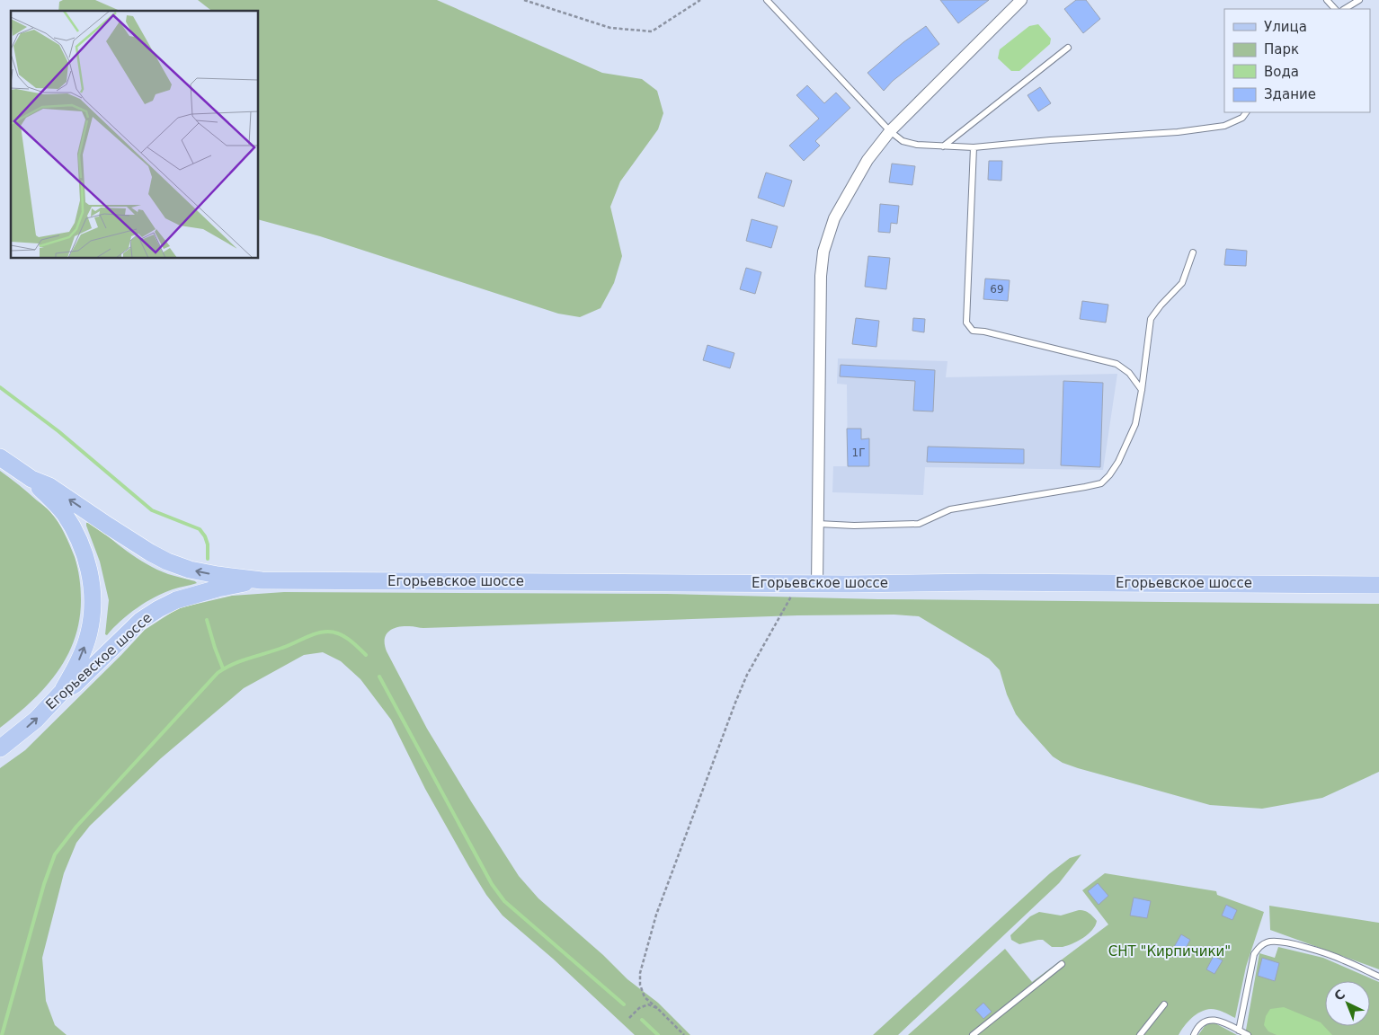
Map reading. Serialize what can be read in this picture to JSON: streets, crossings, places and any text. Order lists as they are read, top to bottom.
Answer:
{
  "streets": {
    "main road": ["Егорьевское шоссе"]
  },
  "parks": ["СНТ \"Кирпичики\""],
  "house_numbers": ["69", "1Г"],
  "legend": [
    "Улица",
    "Парк",
    "Вода",
    "Здание"
  ],
  "north": "top left"
}
